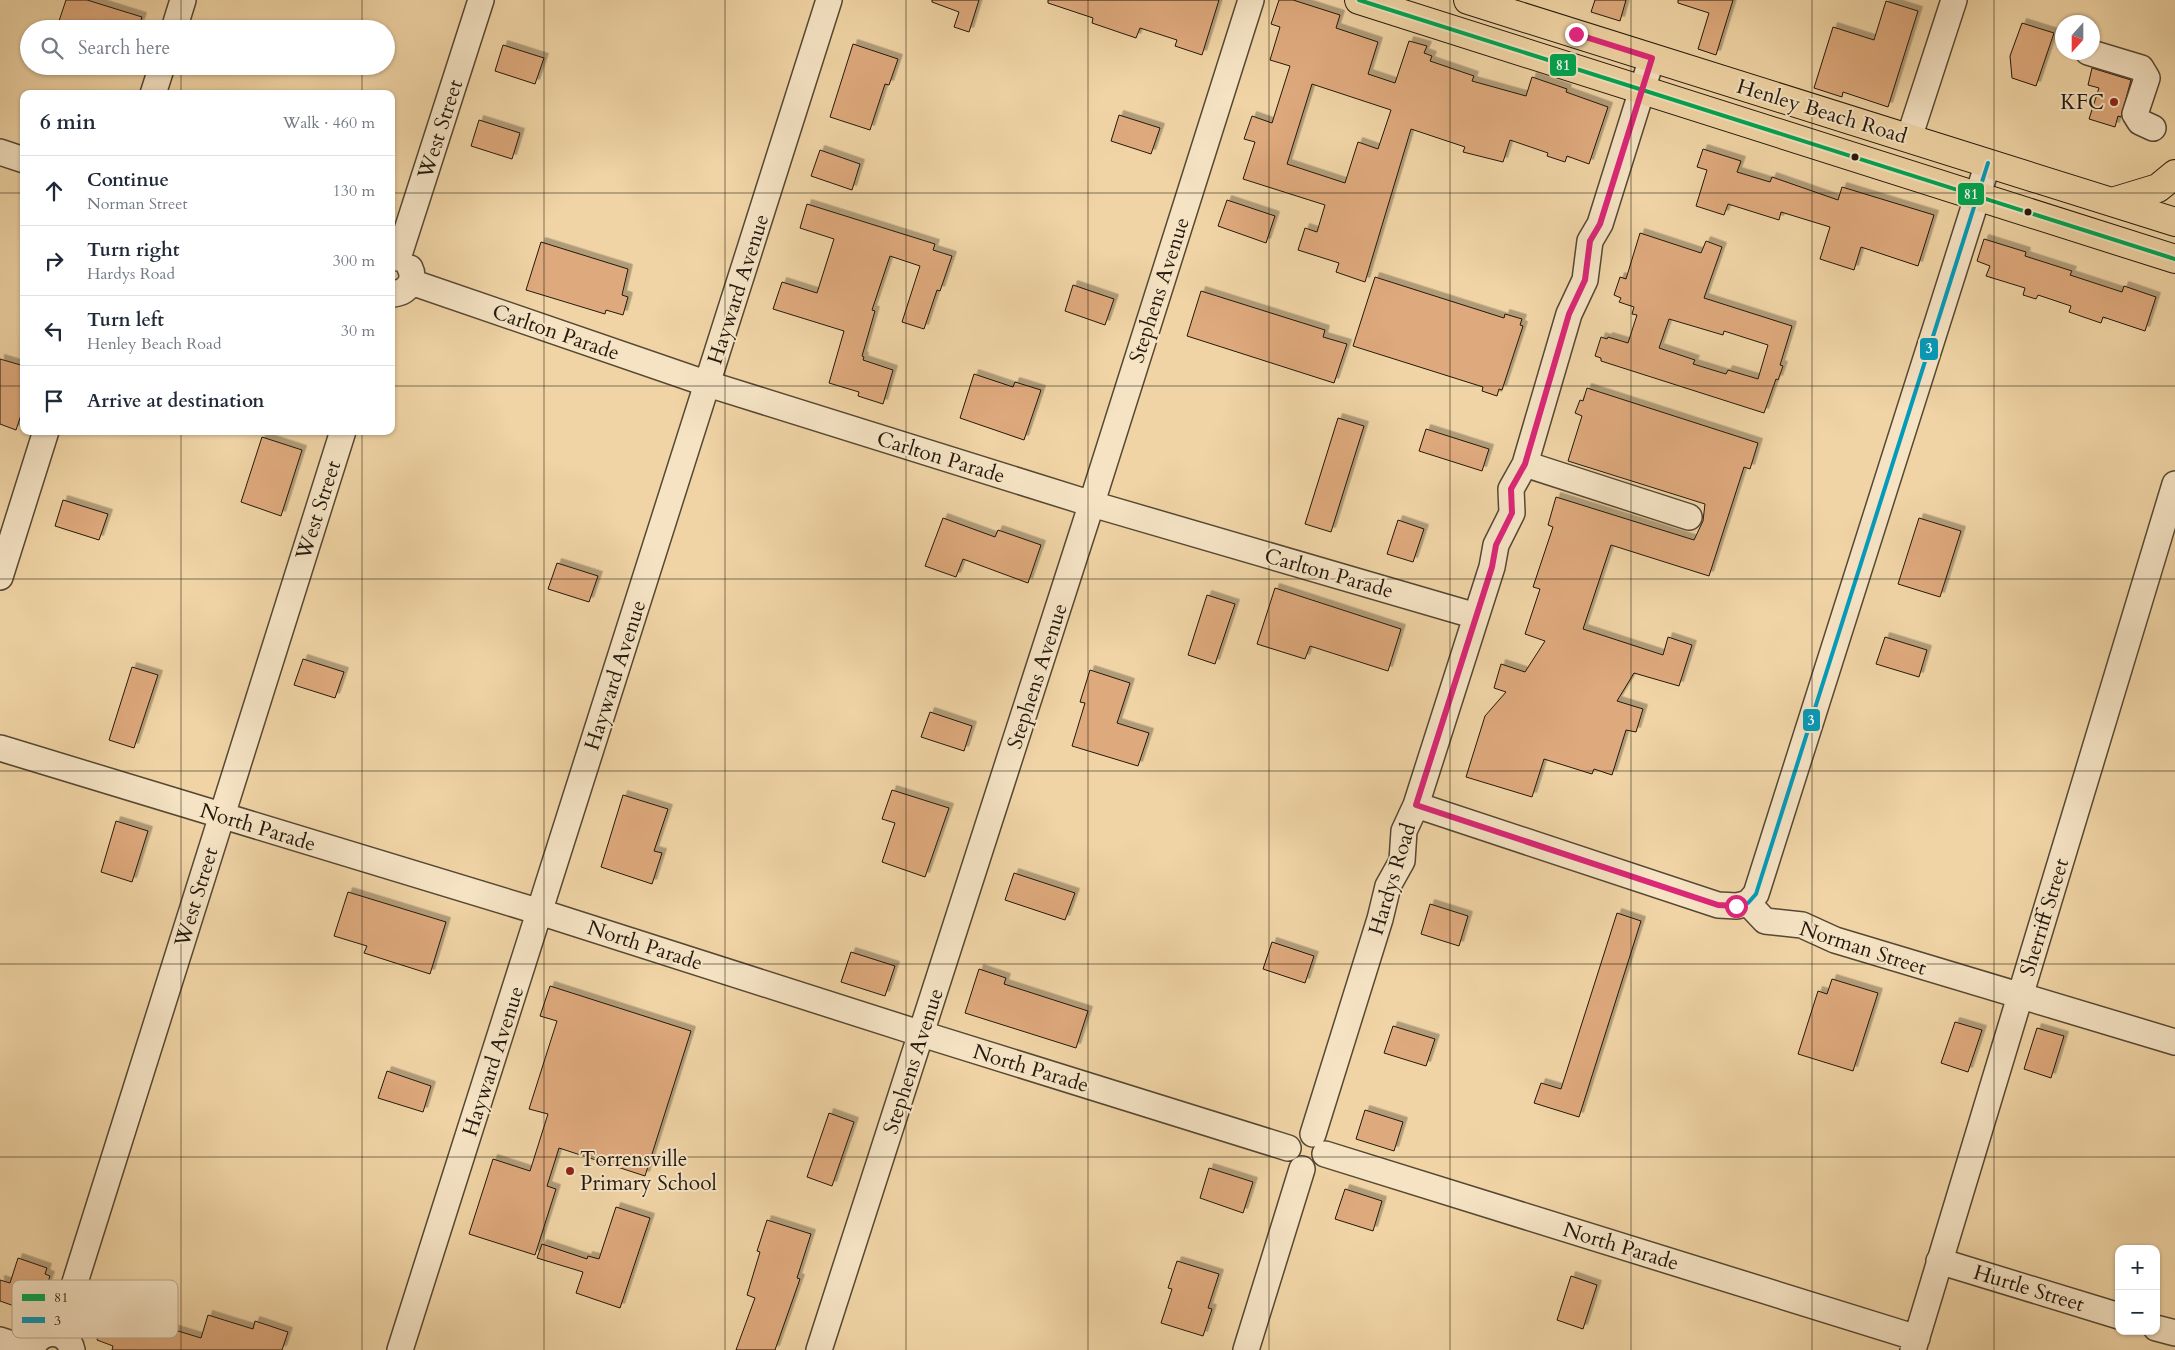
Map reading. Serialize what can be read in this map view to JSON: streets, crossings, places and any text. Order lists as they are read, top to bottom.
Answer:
{
  "streets": {
    "main road": ["Henley Beach Road"],
    "street": [
      "West Street",
      "Hayward Avenue",
      "Stephens Avenue",
      "Carlton Parade",
      "North Parade",
      "Hardys Road",
      "Sherriff Street",
      "Norman Street",
      "Hurtle Street"
    ]
  },
  "crossings": [
    ["Henley Beach Road", "Hardys Road"],
    ["West Street", "North Parade"],
    ["Hayward Avenue", "Carlton Parade"],
    ["Hayward Avenue", "North Parade"],
    ["Stephens Avenue", "Carlton Parade"],
    ["Stephens Avenue", "North Parade"],
    ["Carlton Parade", "Hardys Road"],
    ["North Parade", "Hardys Road"],
    ["North Parade", "Sherriff Street"],
    ["Sherriff Street", "Norman Street"],
    ["Sherriff Street", "Hurtle Street"]
  ],
  "places": ["KFC", "Torrensville Primary School"],
  "lines": ["transit line 81", "transit line 3"],
  "legend": ["81", "3"],
  "north": "bottom",
  "page": {
    "search": "Search here",
    "heading": ["6 min", "Walk · 460 m"],
    "list": [
      ["Continue", "Norman Street", "130 m"],
      ["Turn right", "Hardys Road", "300 m"],
      ["Turn left", "Henley Beach Road", "30 m"],
      "Arrive at destination"
    ],
    "map_buttons": ["+", "−"]
  }
}
